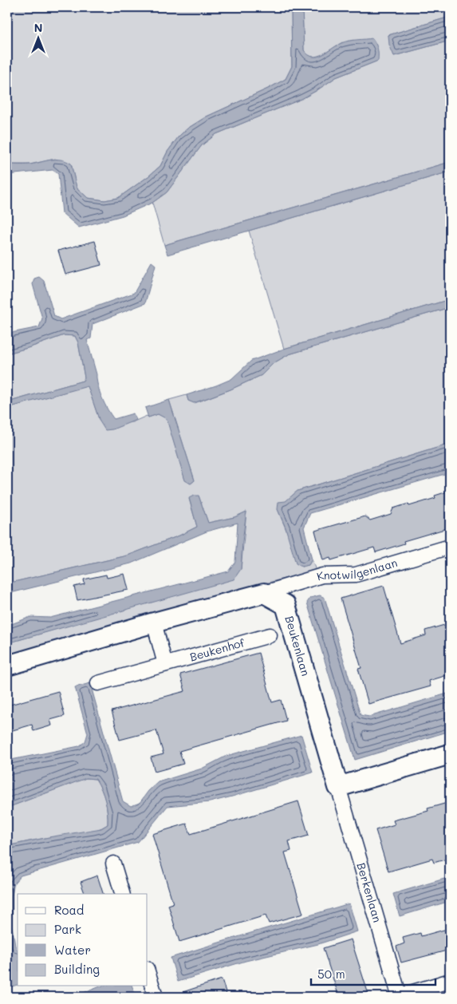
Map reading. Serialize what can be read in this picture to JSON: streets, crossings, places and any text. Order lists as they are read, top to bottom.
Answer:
{
  "streets": {
    "street": [
      "Knotwilgenlaan",
      "Beukenlaan",
      "Beukenhof",
      "Berkenlaan"
    ]
  },
  "crossings": [
    ["Knotwilgenlaan", "Beukenlaan"],
    ["Beukenlaan", "Berkenlaan"]
  ],
  "legend": [
    "Road",
    "Park",
    "Water",
    "Building"
  ],
  "scale_bar": "50 m",
  "north": "top"
}
